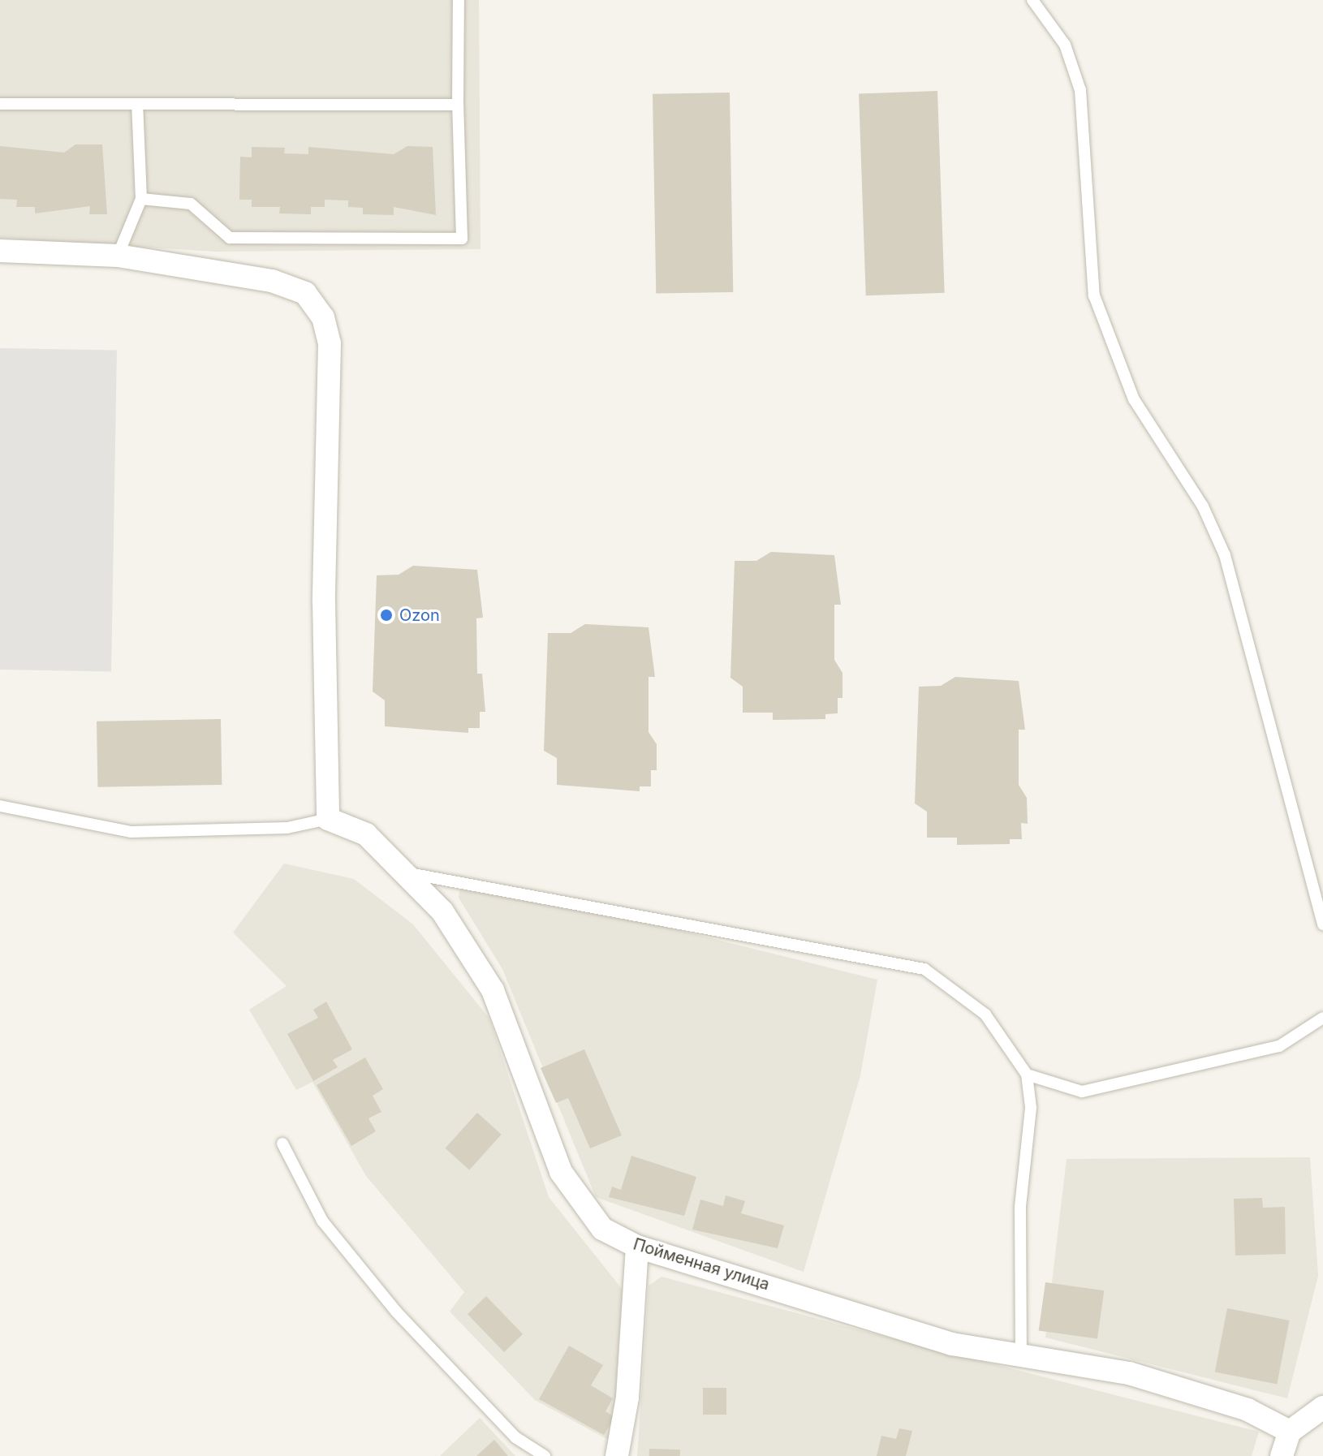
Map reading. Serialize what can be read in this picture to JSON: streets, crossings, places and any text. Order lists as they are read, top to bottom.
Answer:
{
  "streets": {
    "street": ["Пойменная улица"]
  },
  "places": ["Ozon"]
}
